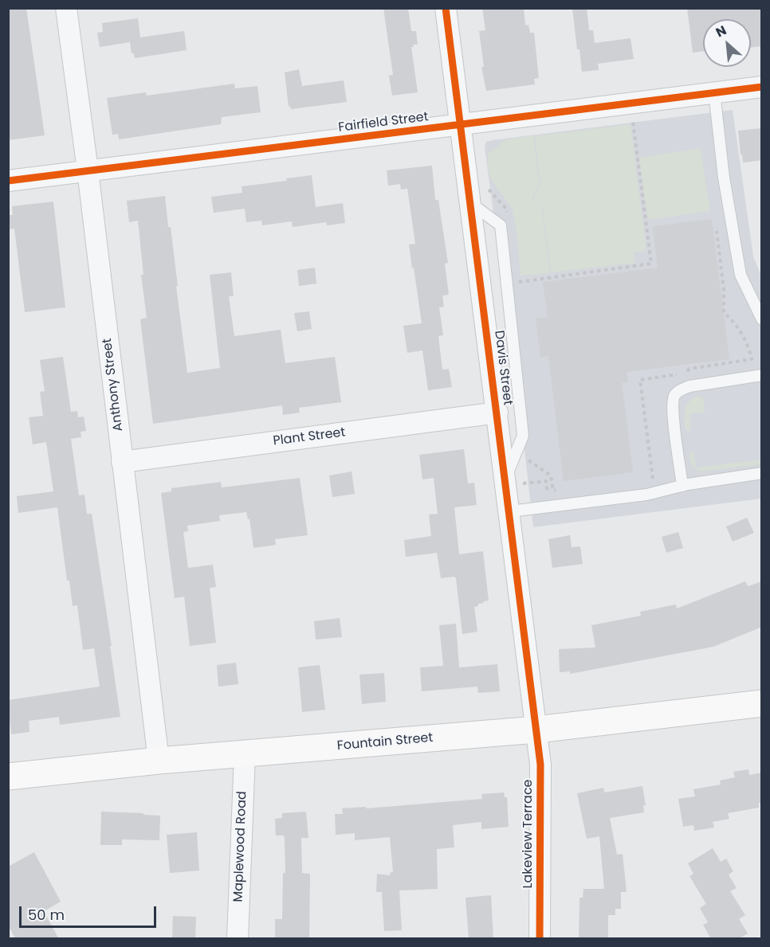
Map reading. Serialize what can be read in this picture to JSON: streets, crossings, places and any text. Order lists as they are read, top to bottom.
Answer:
{
  "streets": {
    "main road": ["Fountain Street"],
    "street": [
      "Fairfield Street",
      "Davis Street",
      "Anthony Street",
      "Plant Street",
      "Lakeview Terrace",
      "Maplewood Road"
    ]
  },
  "crossings": [
    ["Fairfield Street", "Davis Street"],
    ["Fairfield Street", "Anthony Street"],
    ["Davis Street", "Plant Street"],
    ["Davis Street", "Fountain Street"],
    ["Davis Street", "Lakeview Terrace"],
    ["Anthony Street", "Plant Street"],
    ["Anthony Street", "Fountain Street"],
    ["Fountain Street", "Lakeview Terrace"],
    ["Fountain Street", "Maplewood Road"]
  ],
  "scale_bar": "50 m",
  "north": "top left"
}
